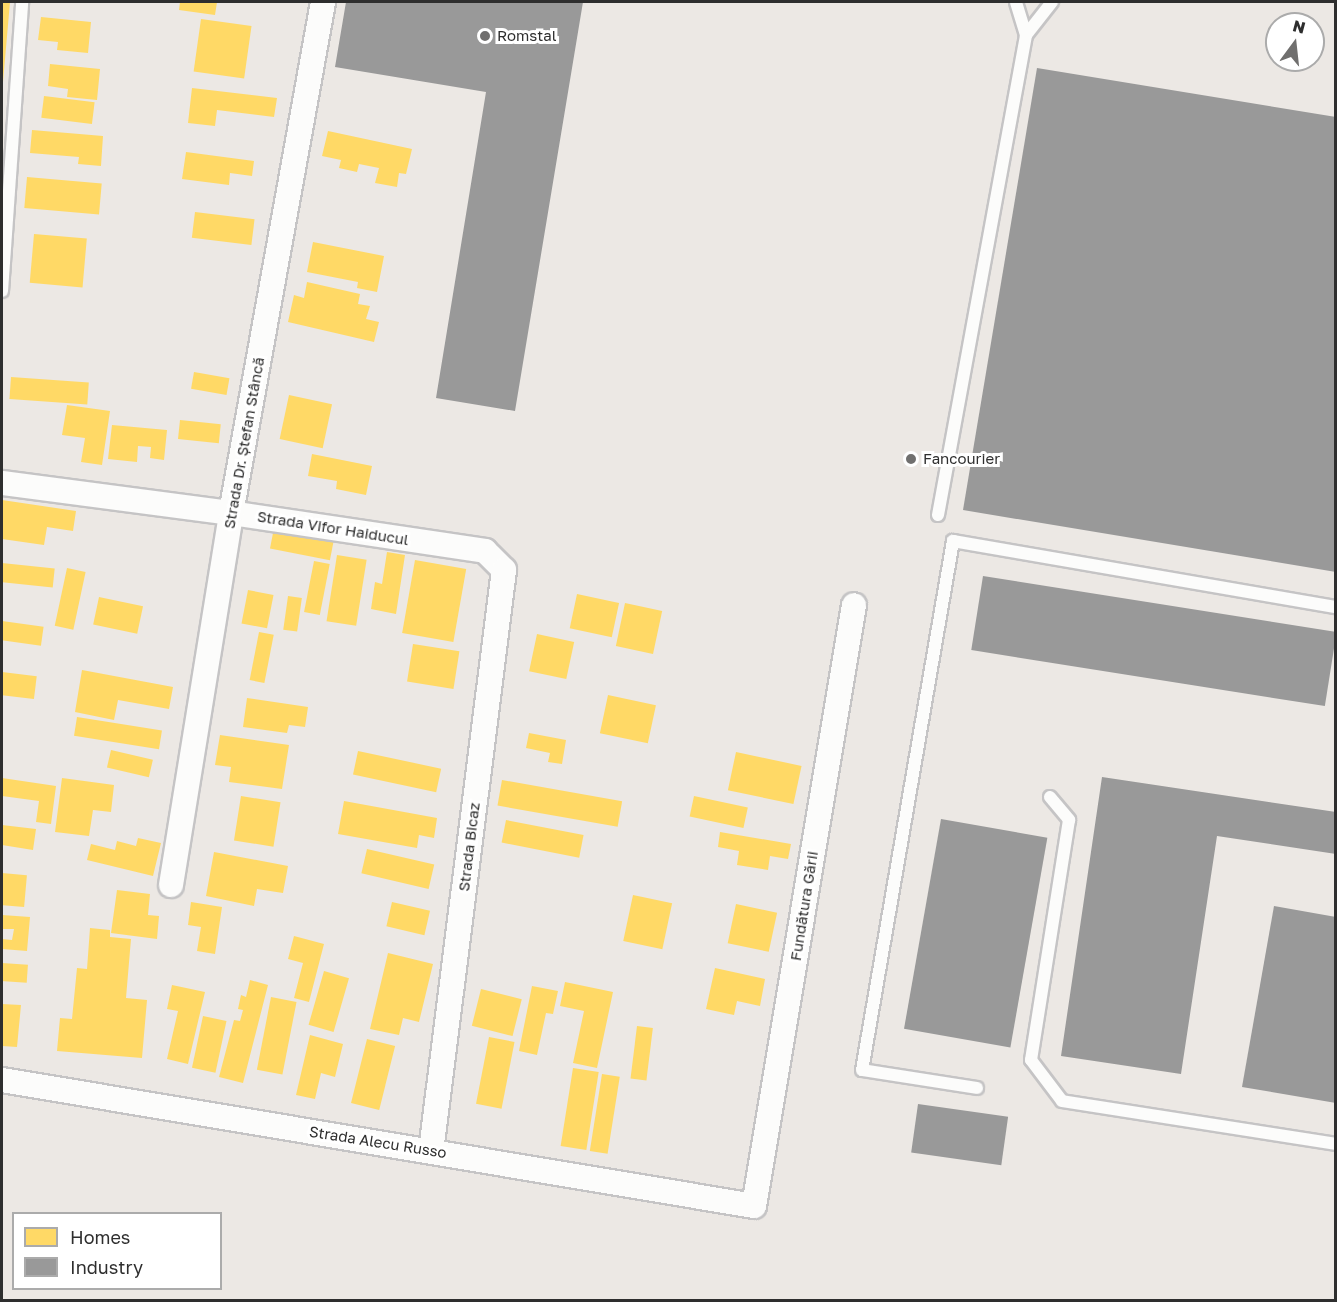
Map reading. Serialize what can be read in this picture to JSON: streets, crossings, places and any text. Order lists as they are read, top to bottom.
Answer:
{
  "streets": {
    "street": [
      "Strada Dr. Ștefan Stâncă",
      "Strada Vifor Haiducul",
      "Strada Bicaz",
      "Fundătura Gării",
      "Strada Alecu Russo"
    ]
  },
  "crossings": [
    ["Strada Dr. Ștefan Stâncă", "Strada Vifor Haiducul"],
    ["Strada Vifor Haiducul", "Strada Bicaz"],
    ["Strada Bicaz", "Strada Alecu Russo"],
    ["Fundătura Gării", "Strada Alecu Russo"]
  ],
  "places": ["Romstal", "Fancourier"],
  "legend": ["Homes", "Industry"],
  "north": "top"
}
